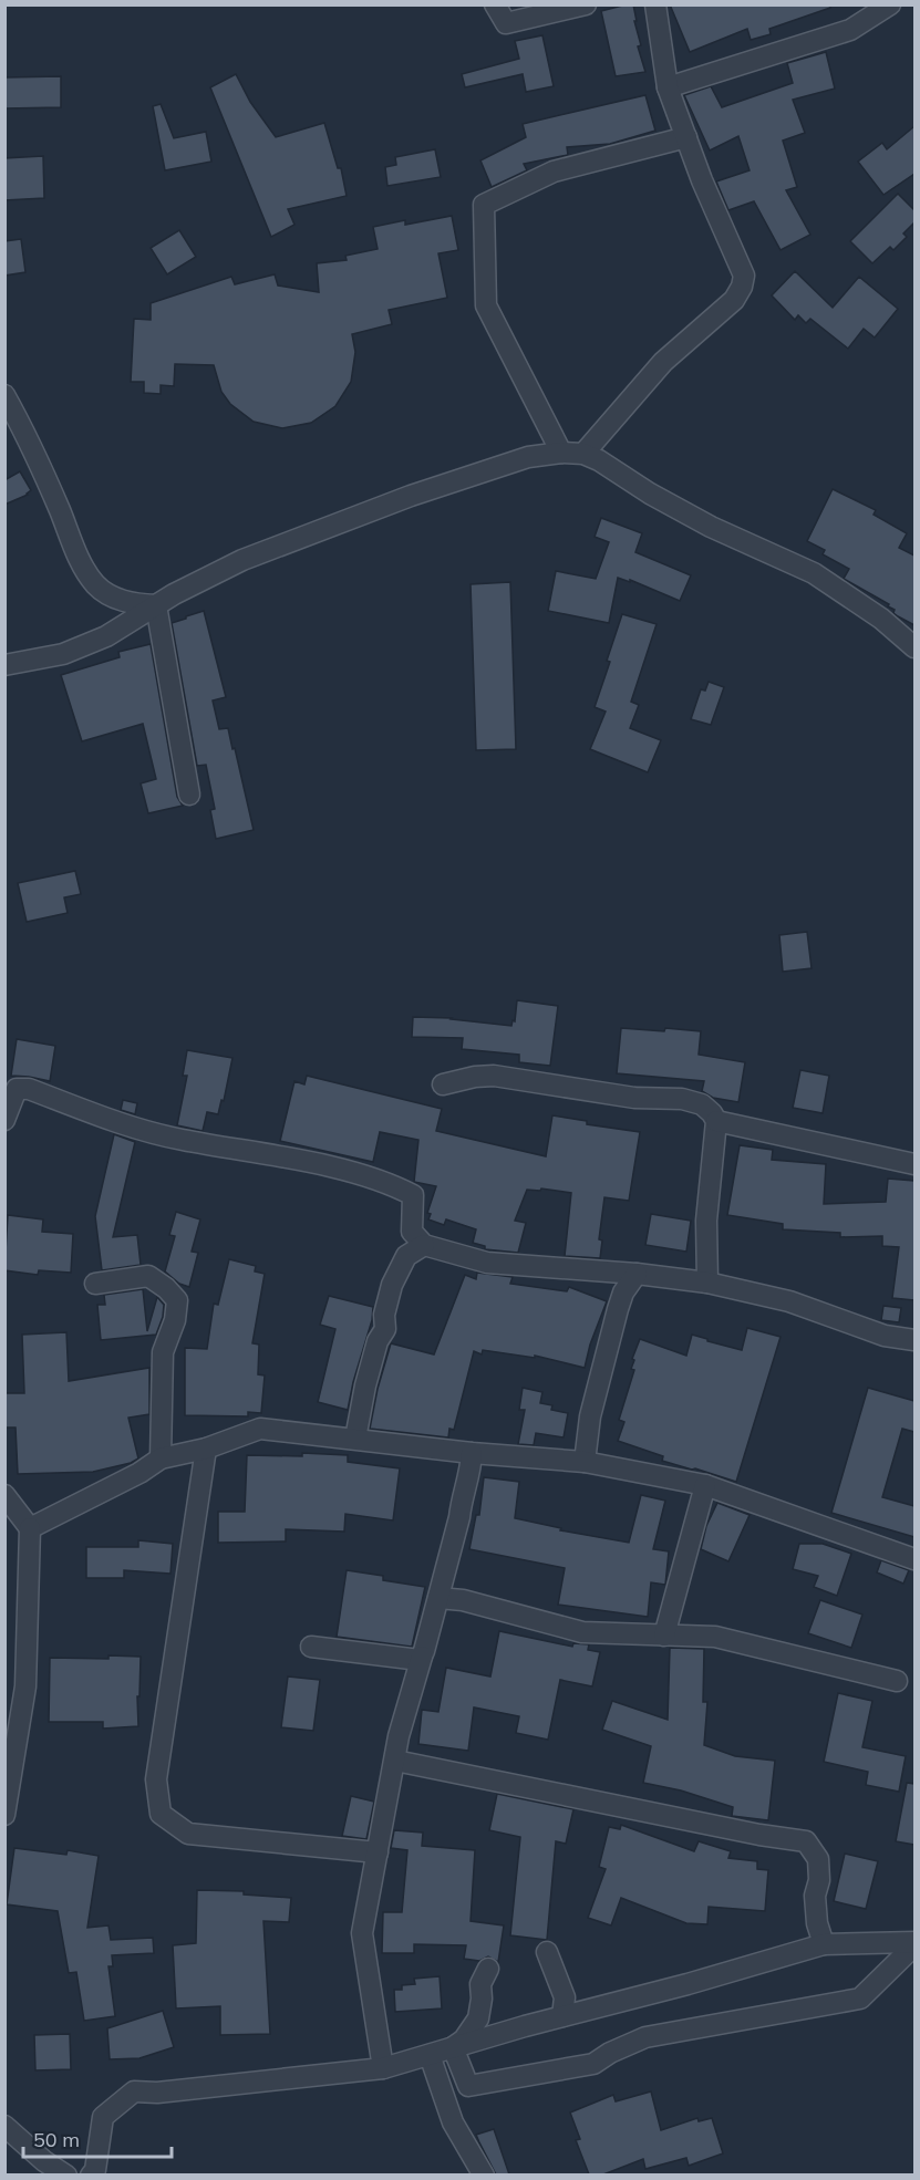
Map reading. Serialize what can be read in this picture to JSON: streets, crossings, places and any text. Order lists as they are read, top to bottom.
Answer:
{
  "scale_bar": "50 m"
}
